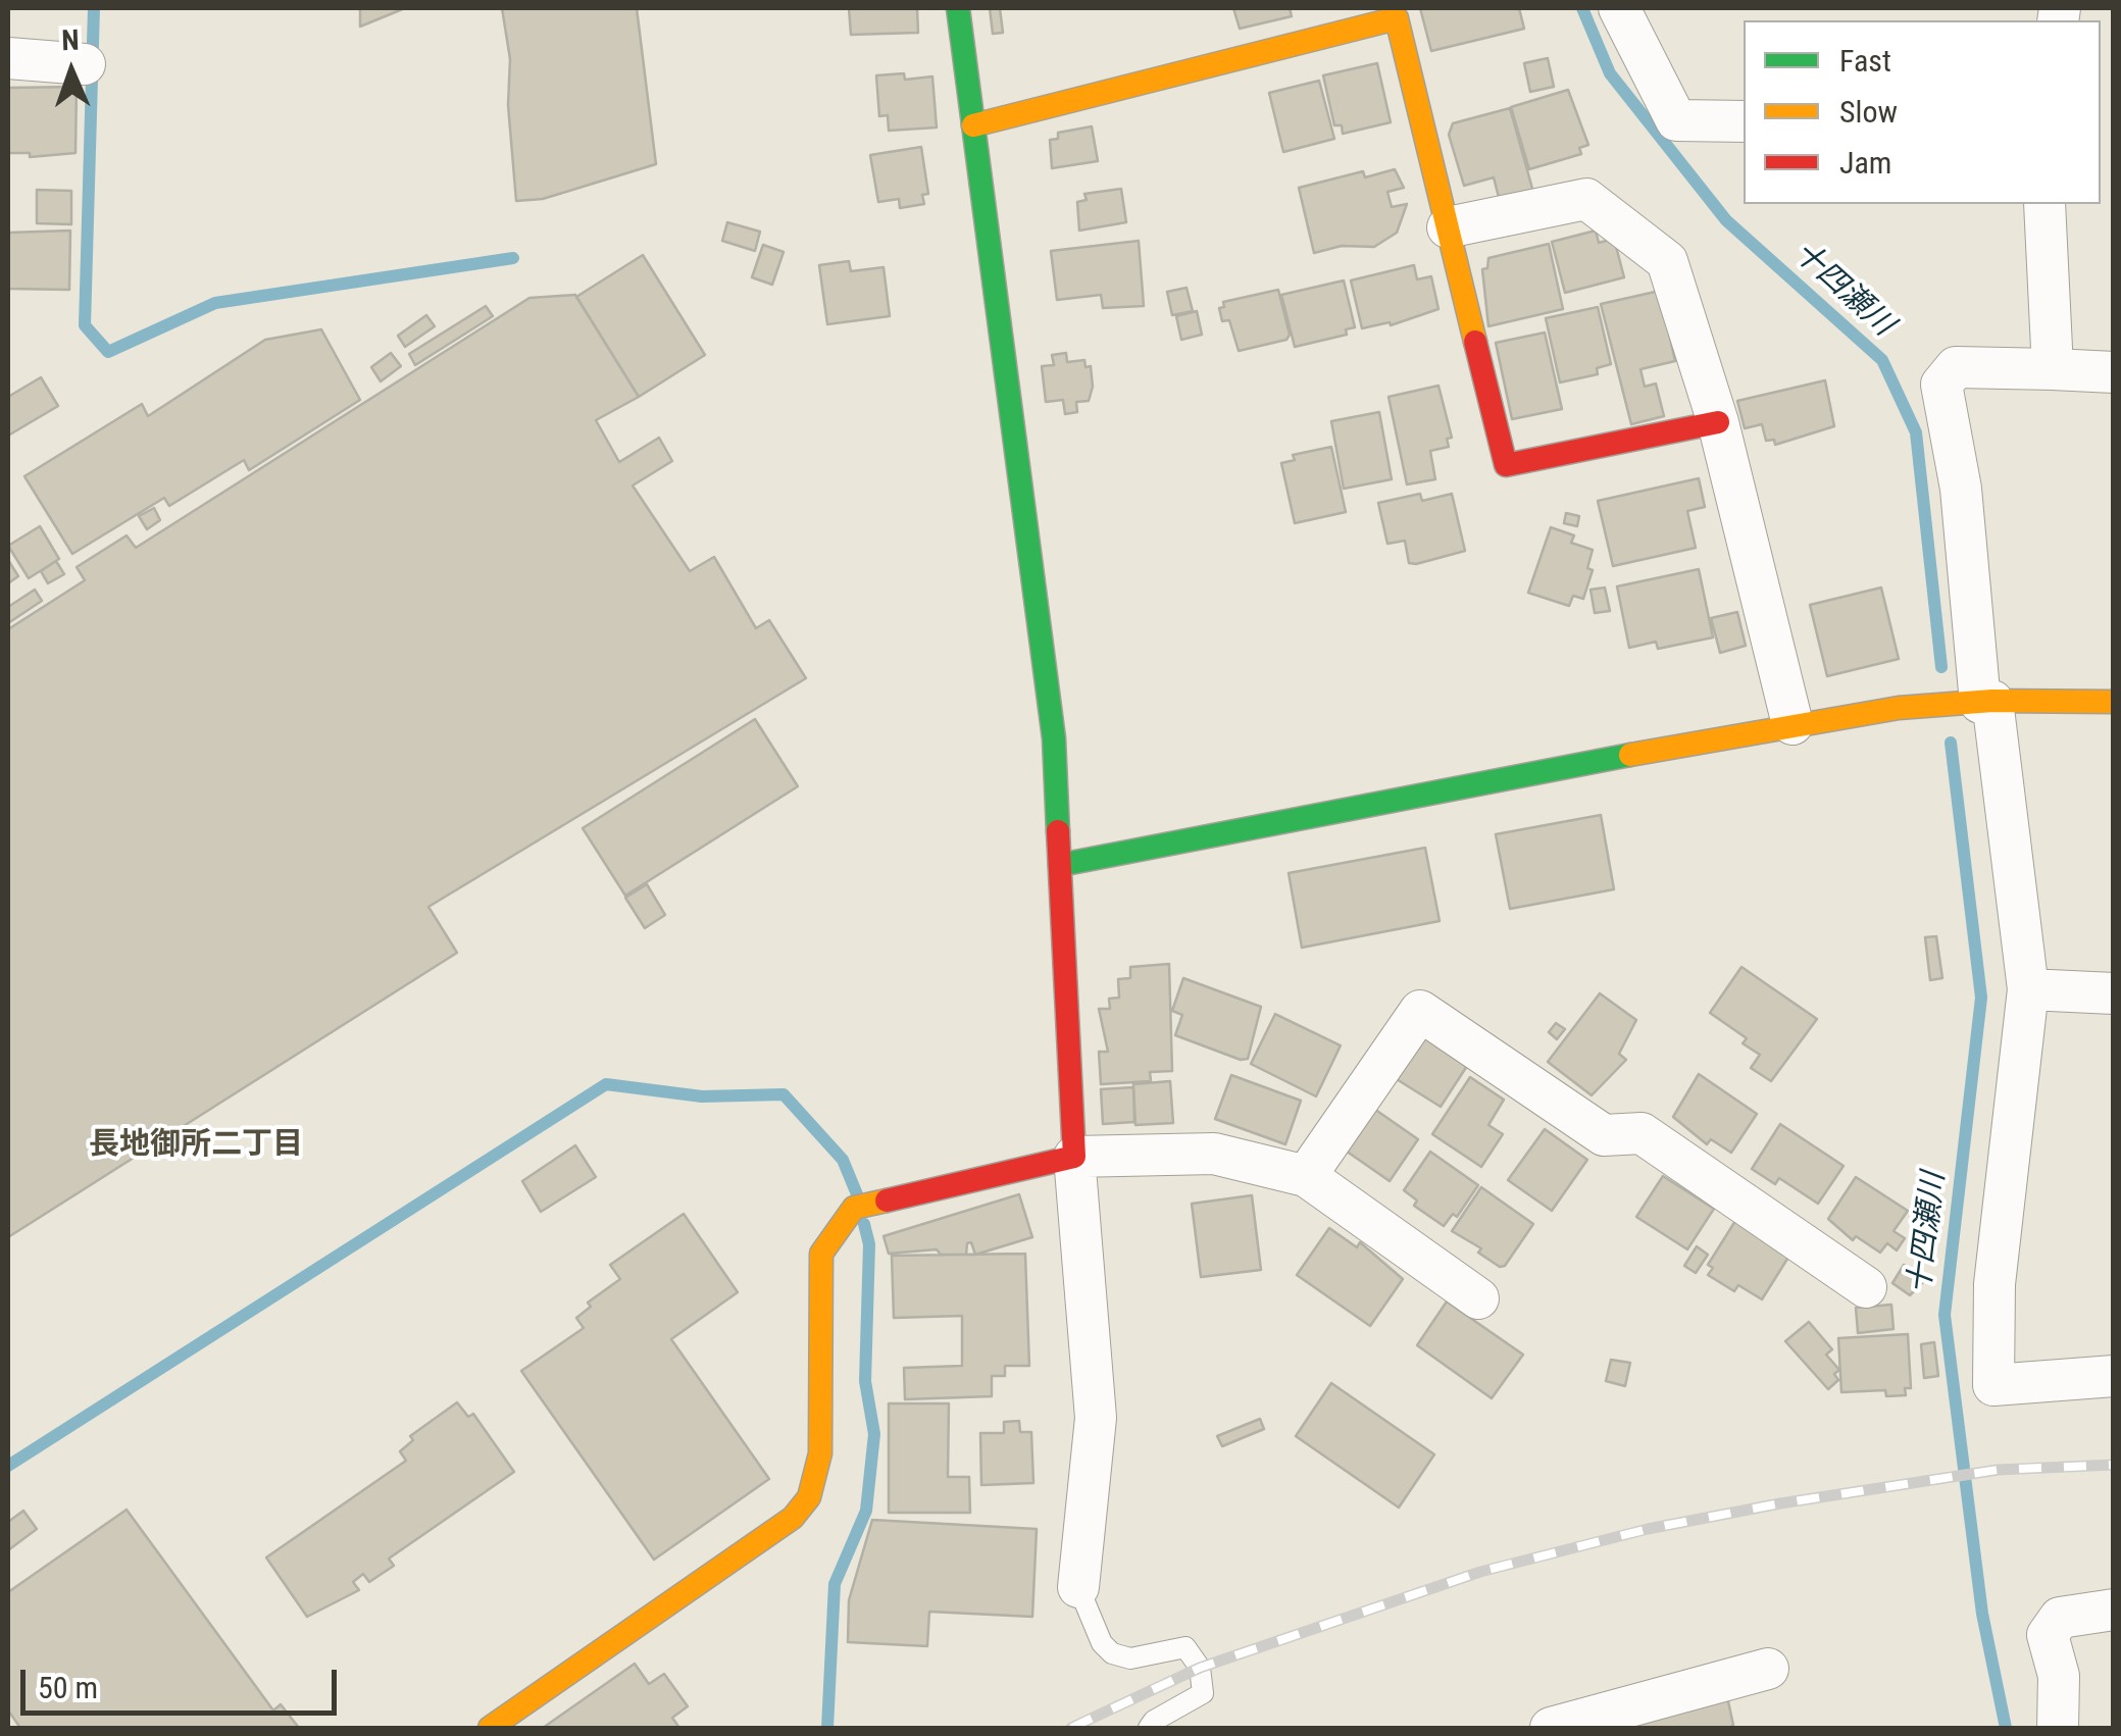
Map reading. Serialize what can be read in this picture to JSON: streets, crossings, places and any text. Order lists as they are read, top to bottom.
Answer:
{
  "districts": ["長地御所二丁目"],
  "water": ["十四瀬川"],
  "legend": ["Fast", "Slow", "Jam"],
  "scale_bar": "50 m",
  "north": "top"
}
